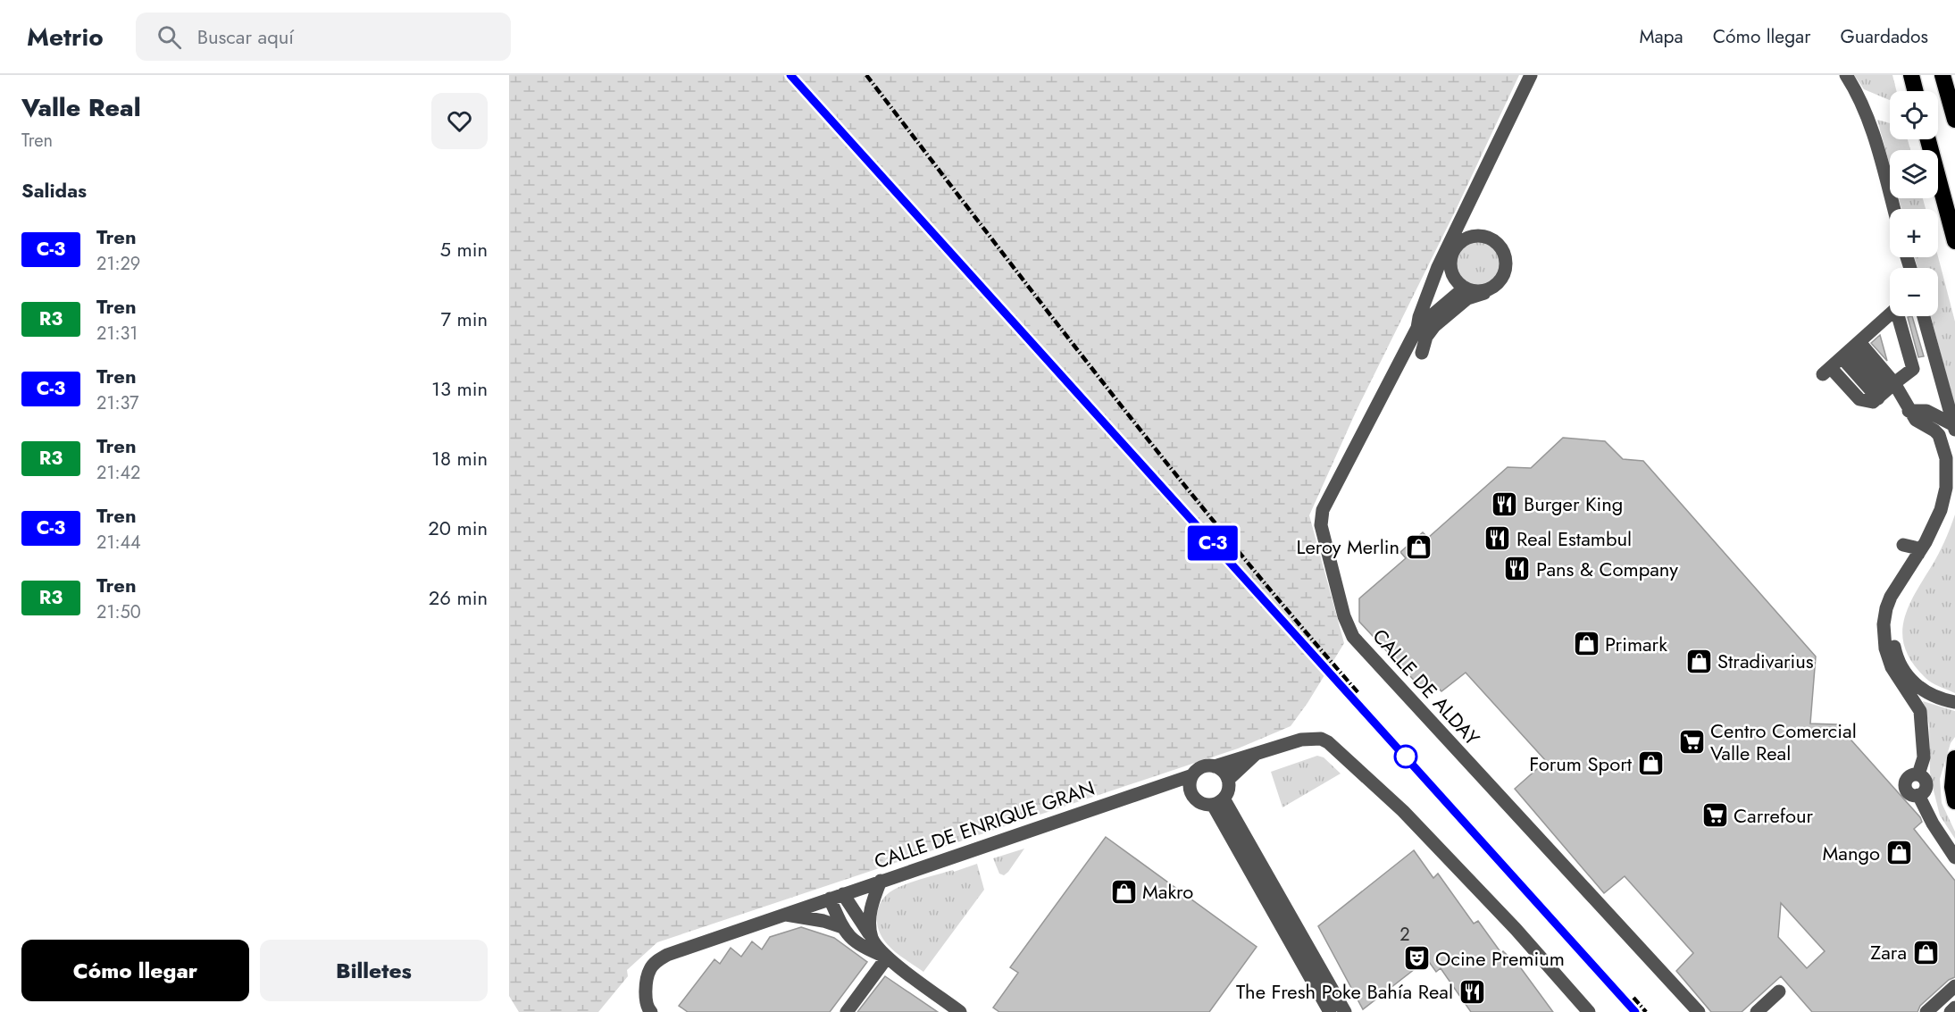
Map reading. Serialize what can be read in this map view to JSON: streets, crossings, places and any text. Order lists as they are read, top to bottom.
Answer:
{
  "streets": {
    "street": ["CALLE DE ALDAY", "CALLE DE ENRIQUE GRAN"]
  },
  "places": {
    "restaurant": [
      "Burger King",
      "Real Estambul",
      "Pans & Company",
      "The Fresh Poke Bahía Real"
    ],
    "shop": [
      "Leroy Merlin",
      "Primark",
      "Stradivarius",
      "Forum Sport",
      "Mango",
      "Makro",
      "Zara"
    ],
    "supermarket": ["Centro Comercial Valle Real", "Carrefour"],
    "theatre": ["Ocine Premium"]
  },
  "house_numbers": ["2"],
  "page": {
    "header": "Metrio",
    "search": "Buscar aquí",
    "nav": ["Mapa", "Cómo llegar", "Guardados"],
    "heading": [
      ["Valle Real", "Tren"],
      "Salidas"
    ],
    "on_map": "C-3",
    "map_buttons": ["+", "−"],
    "list": [
      {
        "mark": "C-3",
        "name": "Tren",
        "note": "21:29",
        "value": "5 min"
      },
      {
        "mark": "R3",
        "name": "Tren",
        "note": "21:31",
        "value": "7 min"
      },
      {
        "mark": "C-3",
        "name": "Tren",
        "note": "21:37",
        "value": "13 min"
      },
      {
        "mark": "R3",
        "name": "Tren",
        "note": "21:42",
        "value": "18 min"
      },
      {
        "mark": "C-3",
        "name": "Tren",
        "note": "21:44",
        "value": "20 min"
      },
      {
        "mark": "R3",
        "name": "Tren",
        "note": "21:50",
        "value": "26 min"
      }
    ],
    "buttons": ["Cómo llegar", "Billetes"]
  }
}
